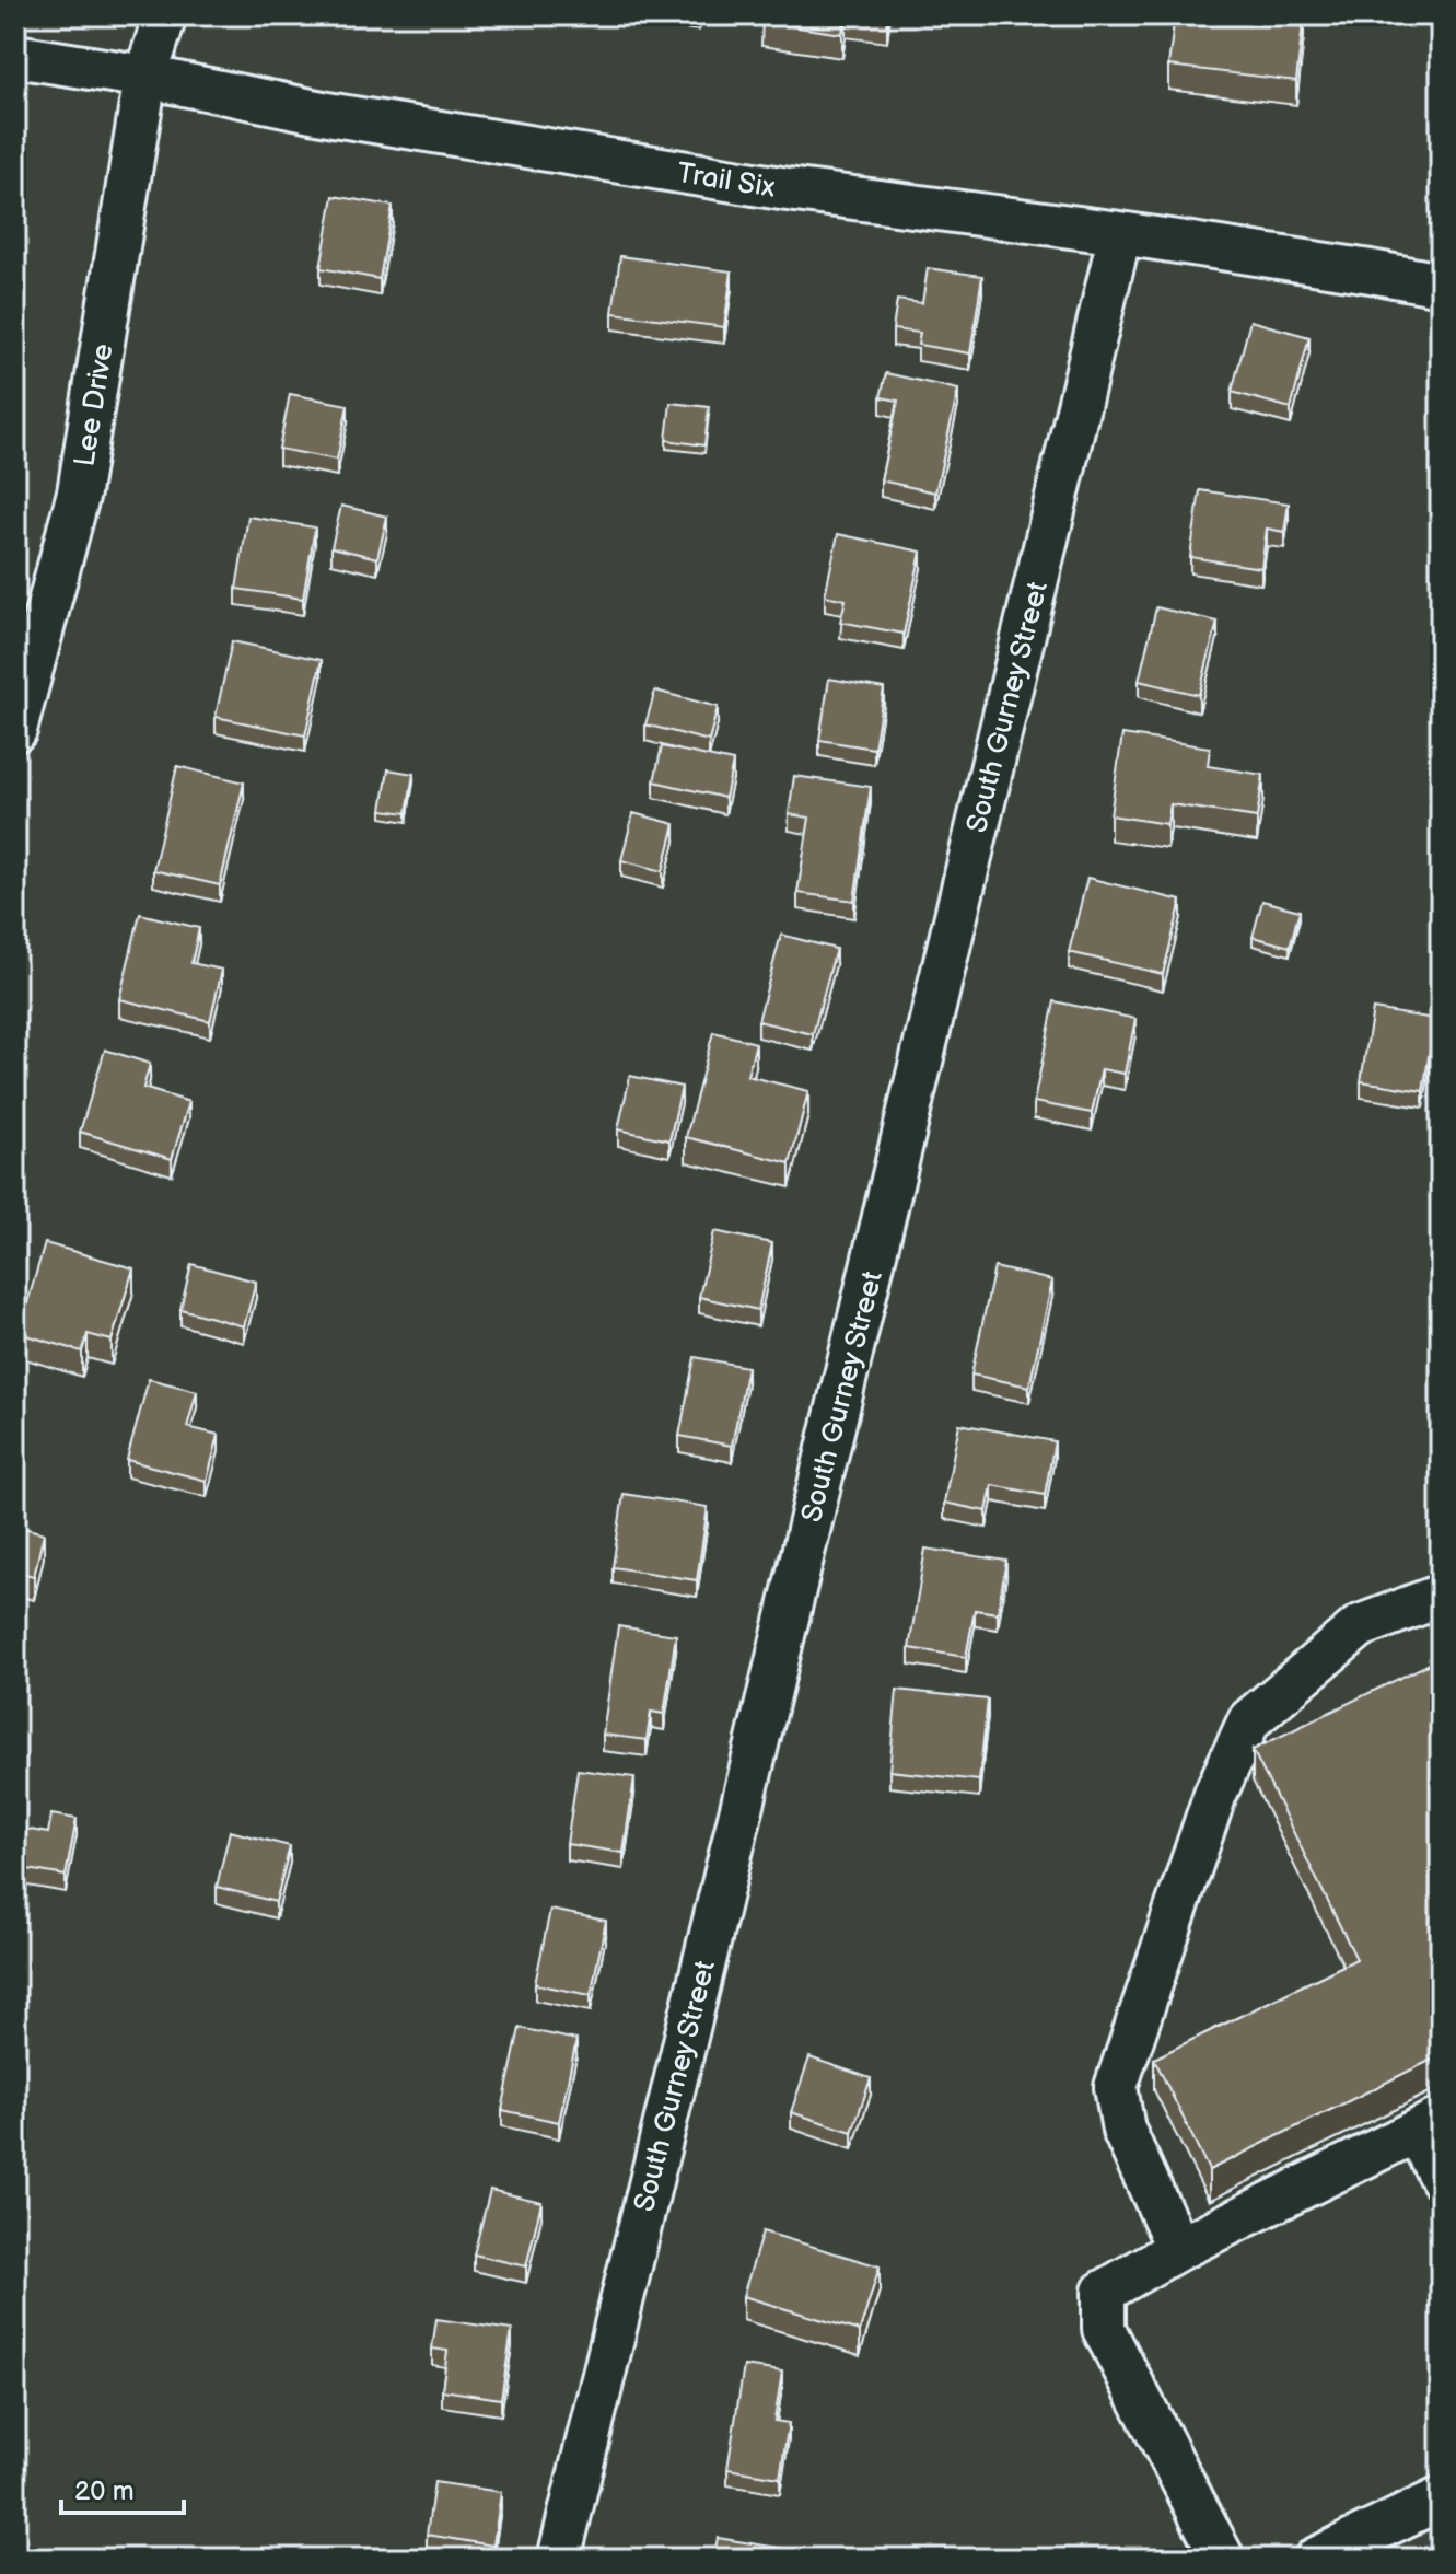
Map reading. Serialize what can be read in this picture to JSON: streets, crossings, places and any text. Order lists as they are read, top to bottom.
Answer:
{
  "streets": {
    "street": ["Trail Six", "Lee Drive", "South Gurney Street"]
  },
  "crossings": [
    ["Trail Six", "Lee Drive"],
    ["Trail Six", "South Gurney Street"]
  ],
  "scale_bar": "20 m"
}
